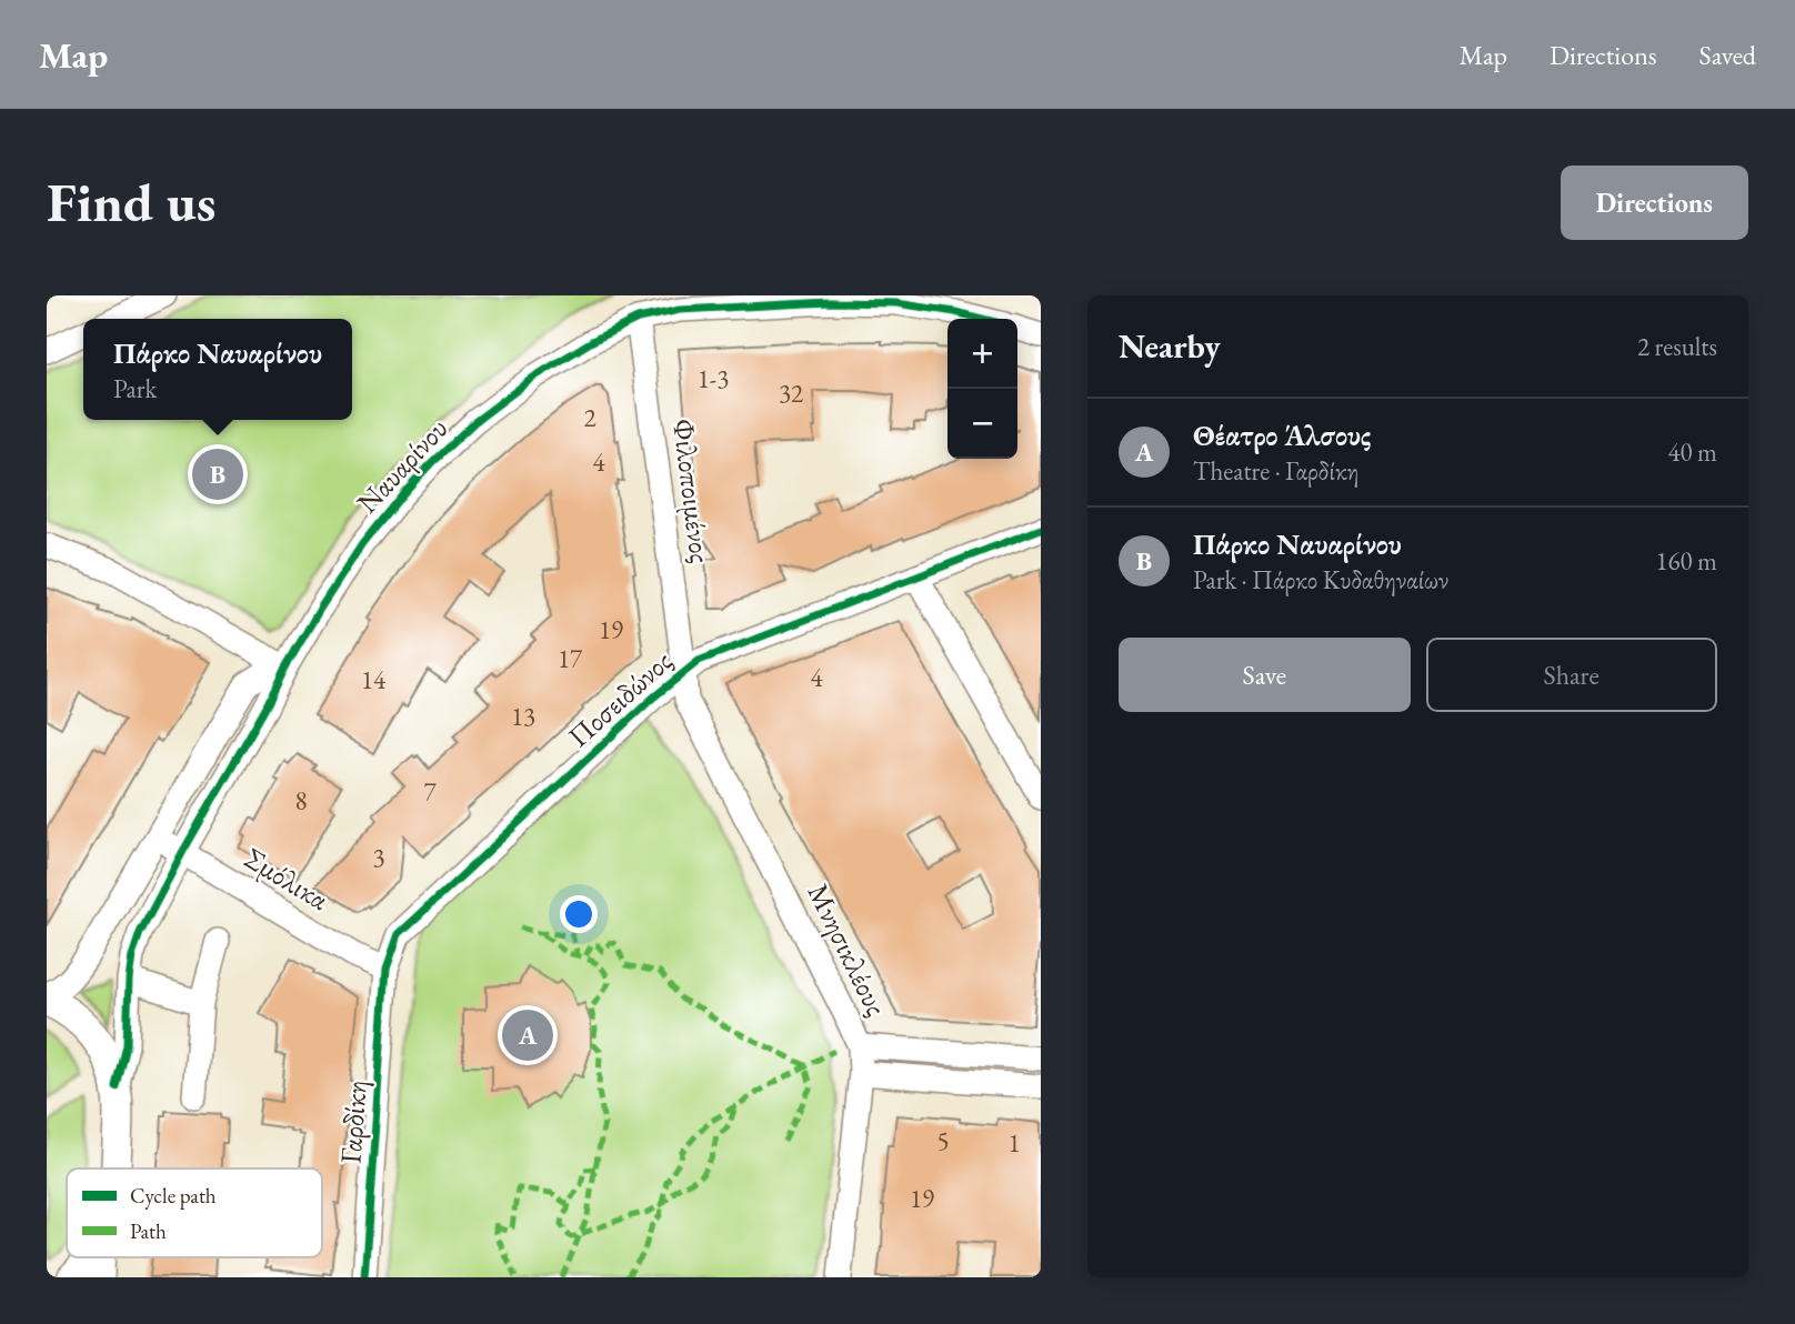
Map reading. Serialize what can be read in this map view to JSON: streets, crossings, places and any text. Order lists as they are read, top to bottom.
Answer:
{
  "streets": {
    "street": [
      "Ναυαρίνου",
      "Φιλοποιμένος",
      "Ποσειδώνος",
      "Σμόλικα",
      "Μνησικλέους",
      "Γαρδίκη"
    ]
  },
  "crossings": [
    ["Ναυαρίνου", "Φιλοποιμένος"],
    ["Ναυαρίνου", "Σμόλικα"],
    ["Φιλοποιμένος", "Ποσειδώνος"],
    ["Φιλοποιμένος", "Μνησικλέους"],
    ["Ποσειδώνος", "Σμόλικα"],
    ["Ποσειδώνος", "Μνησικλέους"],
    ["Ποσειδώνος", "Γαρδίκη"],
    ["Σμόλικα", "Γαρδίκη"]
  ],
  "house_numbers": [
    "1-3",
    "32",
    "2",
    "4",
    "19",
    "17",
    "4",
    "14",
    "13",
    "7",
    "8",
    "3",
    "5",
    "1",
    "19"
  ],
  "legend": ["Cycle path", "Path"],
  "page": {
    "header": "Map",
    "nav": ["Map", "Directions", "Saved"],
    "buttons": [
      "Directions",
      ["Save", "Share"]
    ],
    "title": "Find us",
    "heading": ["Nearby", "2 results"],
    "map_buttons": ["+", "−"],
    "popup": ["Πάρκο Ναυαρίνου", "Park"],
    "list": [
      {
        "mark": "A",
        "name": "Θέατρο Άλσους",
        "note": "Theatre · Γαρδίκη",
        "value": "40 m"
      },
      {
        "mark": "B",
        "name": "Πάρκο Ναυαρίνου",
        "note": "Park · Πάρκο Κυδαθηναίων",
        "value": "160 m"
      }
    ],
    "pins": ["B", "A"]
  }
}
